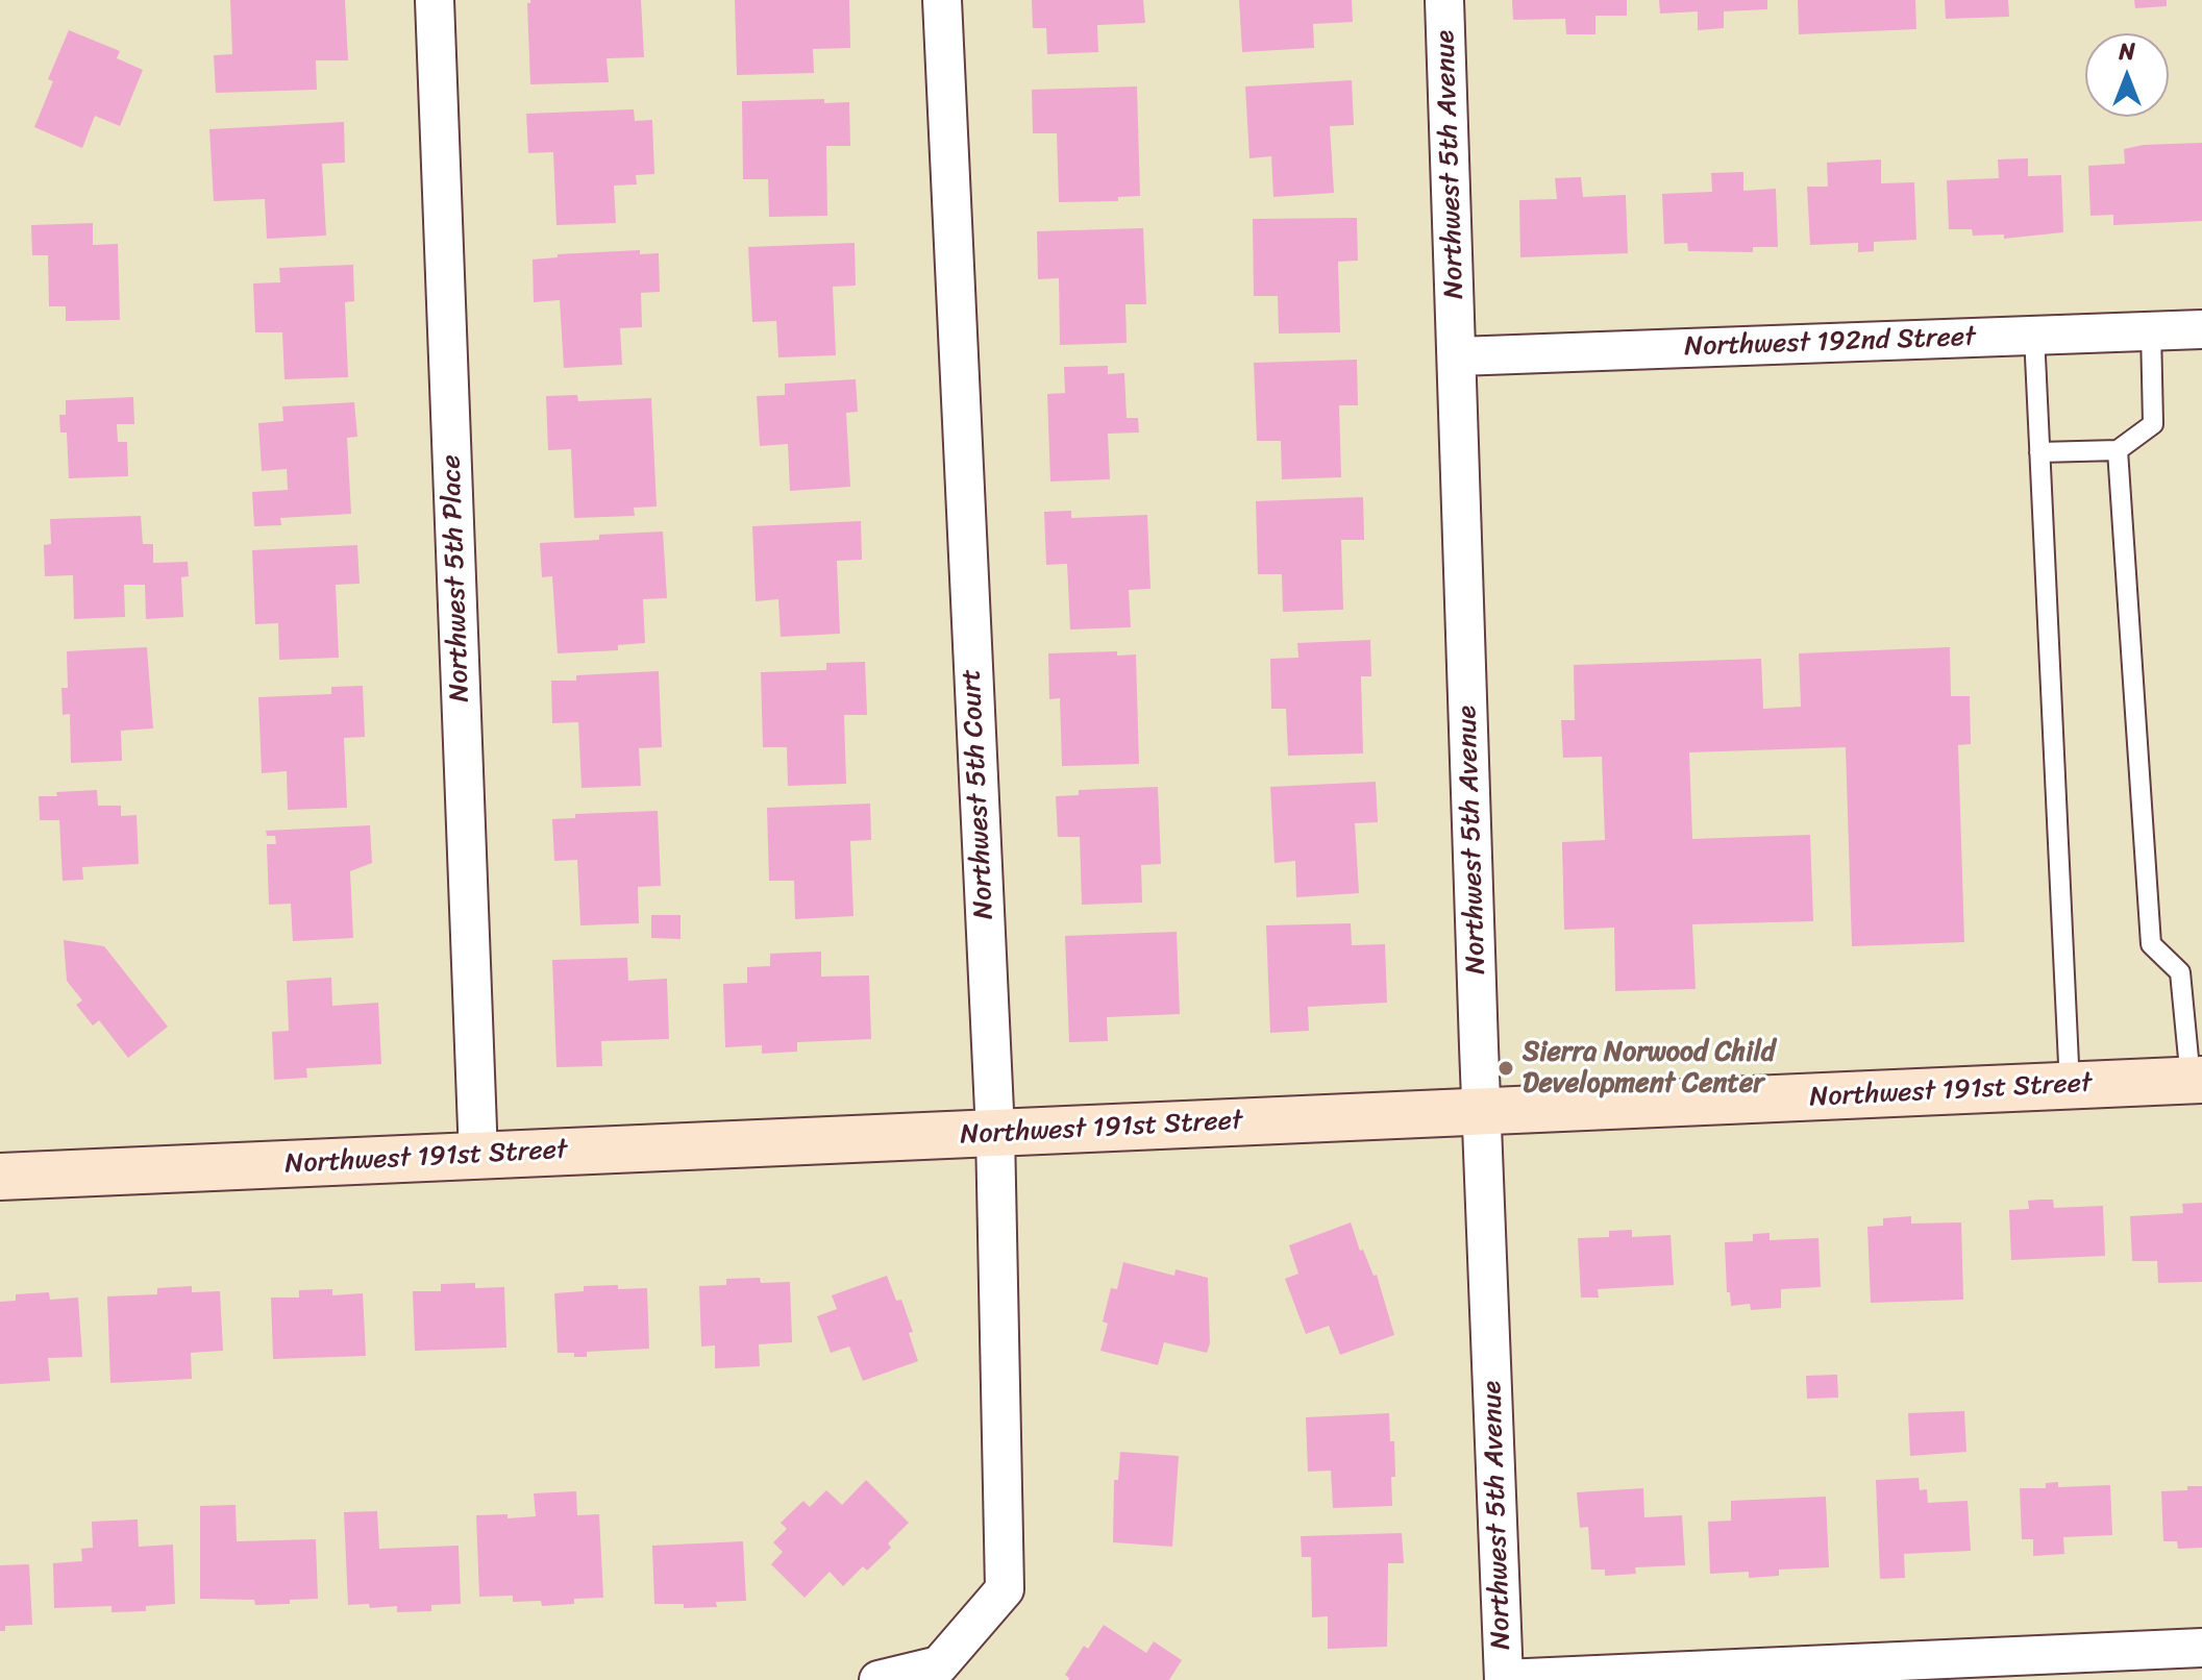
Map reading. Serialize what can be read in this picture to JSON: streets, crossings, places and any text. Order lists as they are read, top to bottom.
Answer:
{
  "streets": {
    "street": [
      "Northwest 5th Avenue",
      "Northwest 192nd Street",
      "Northwest 5th Place",
      "Northwest 5th Court",
      "Northwest 191st Street"
    ]
  },
  "crossings": [
    ["Northwest 5th Avenue", "Northwest 192nd Street"],
    ["Northwest 5th Avenue", "Northwest 191st Street"],
    ["Northwest 5th Place", "Northwest 191st Street"],
    ["Northwest 5th Court", "Northwest 191st Street"]
  ],
  "places": ["Sierra Norwood Child Development Center"],
  "north": "top"
}
